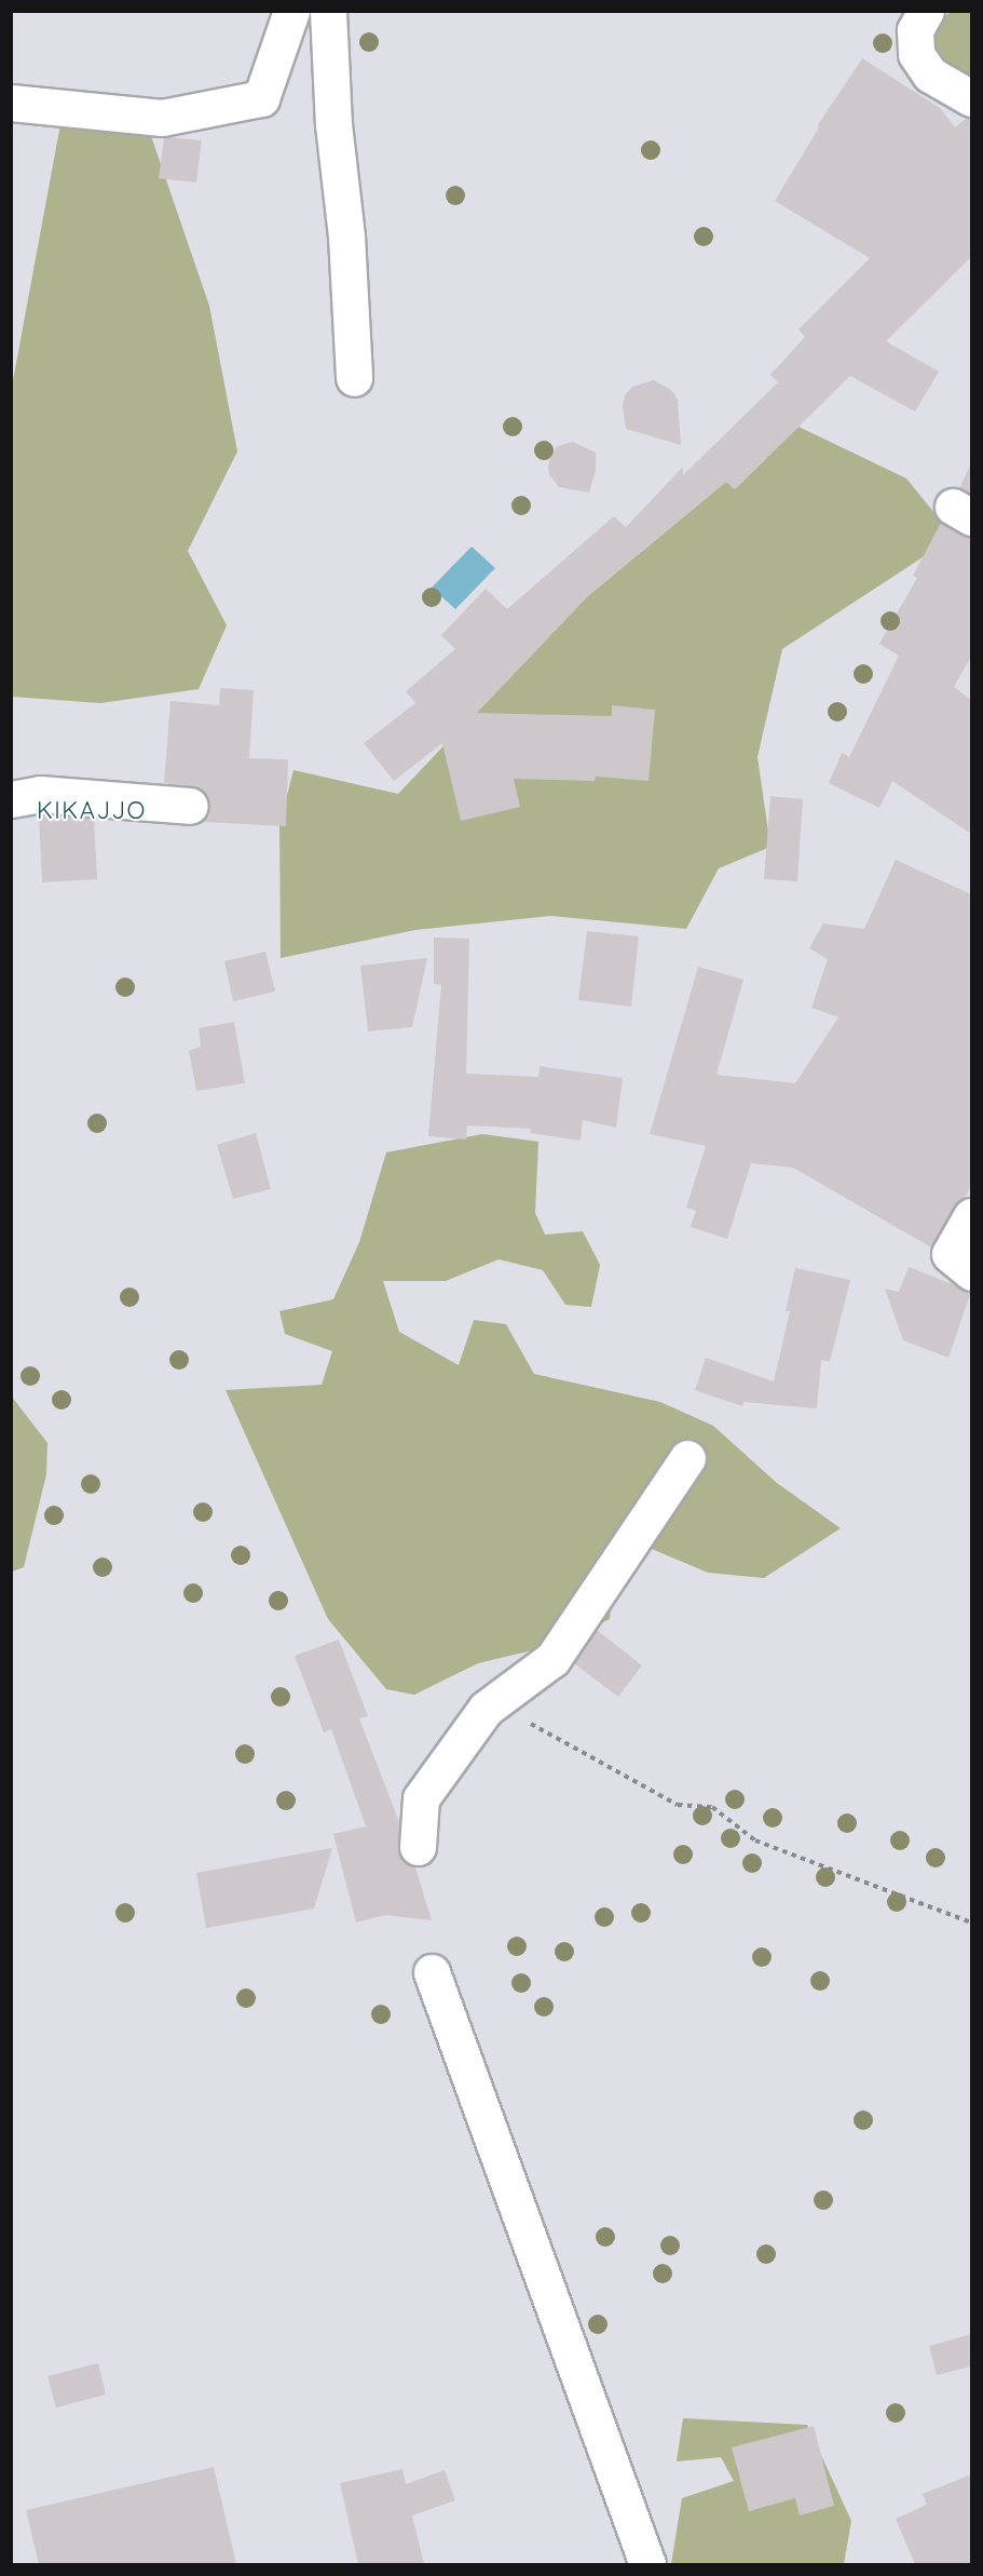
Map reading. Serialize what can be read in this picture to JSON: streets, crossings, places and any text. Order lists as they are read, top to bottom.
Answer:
{
  "districts": ["KIKAJJO"]
}
